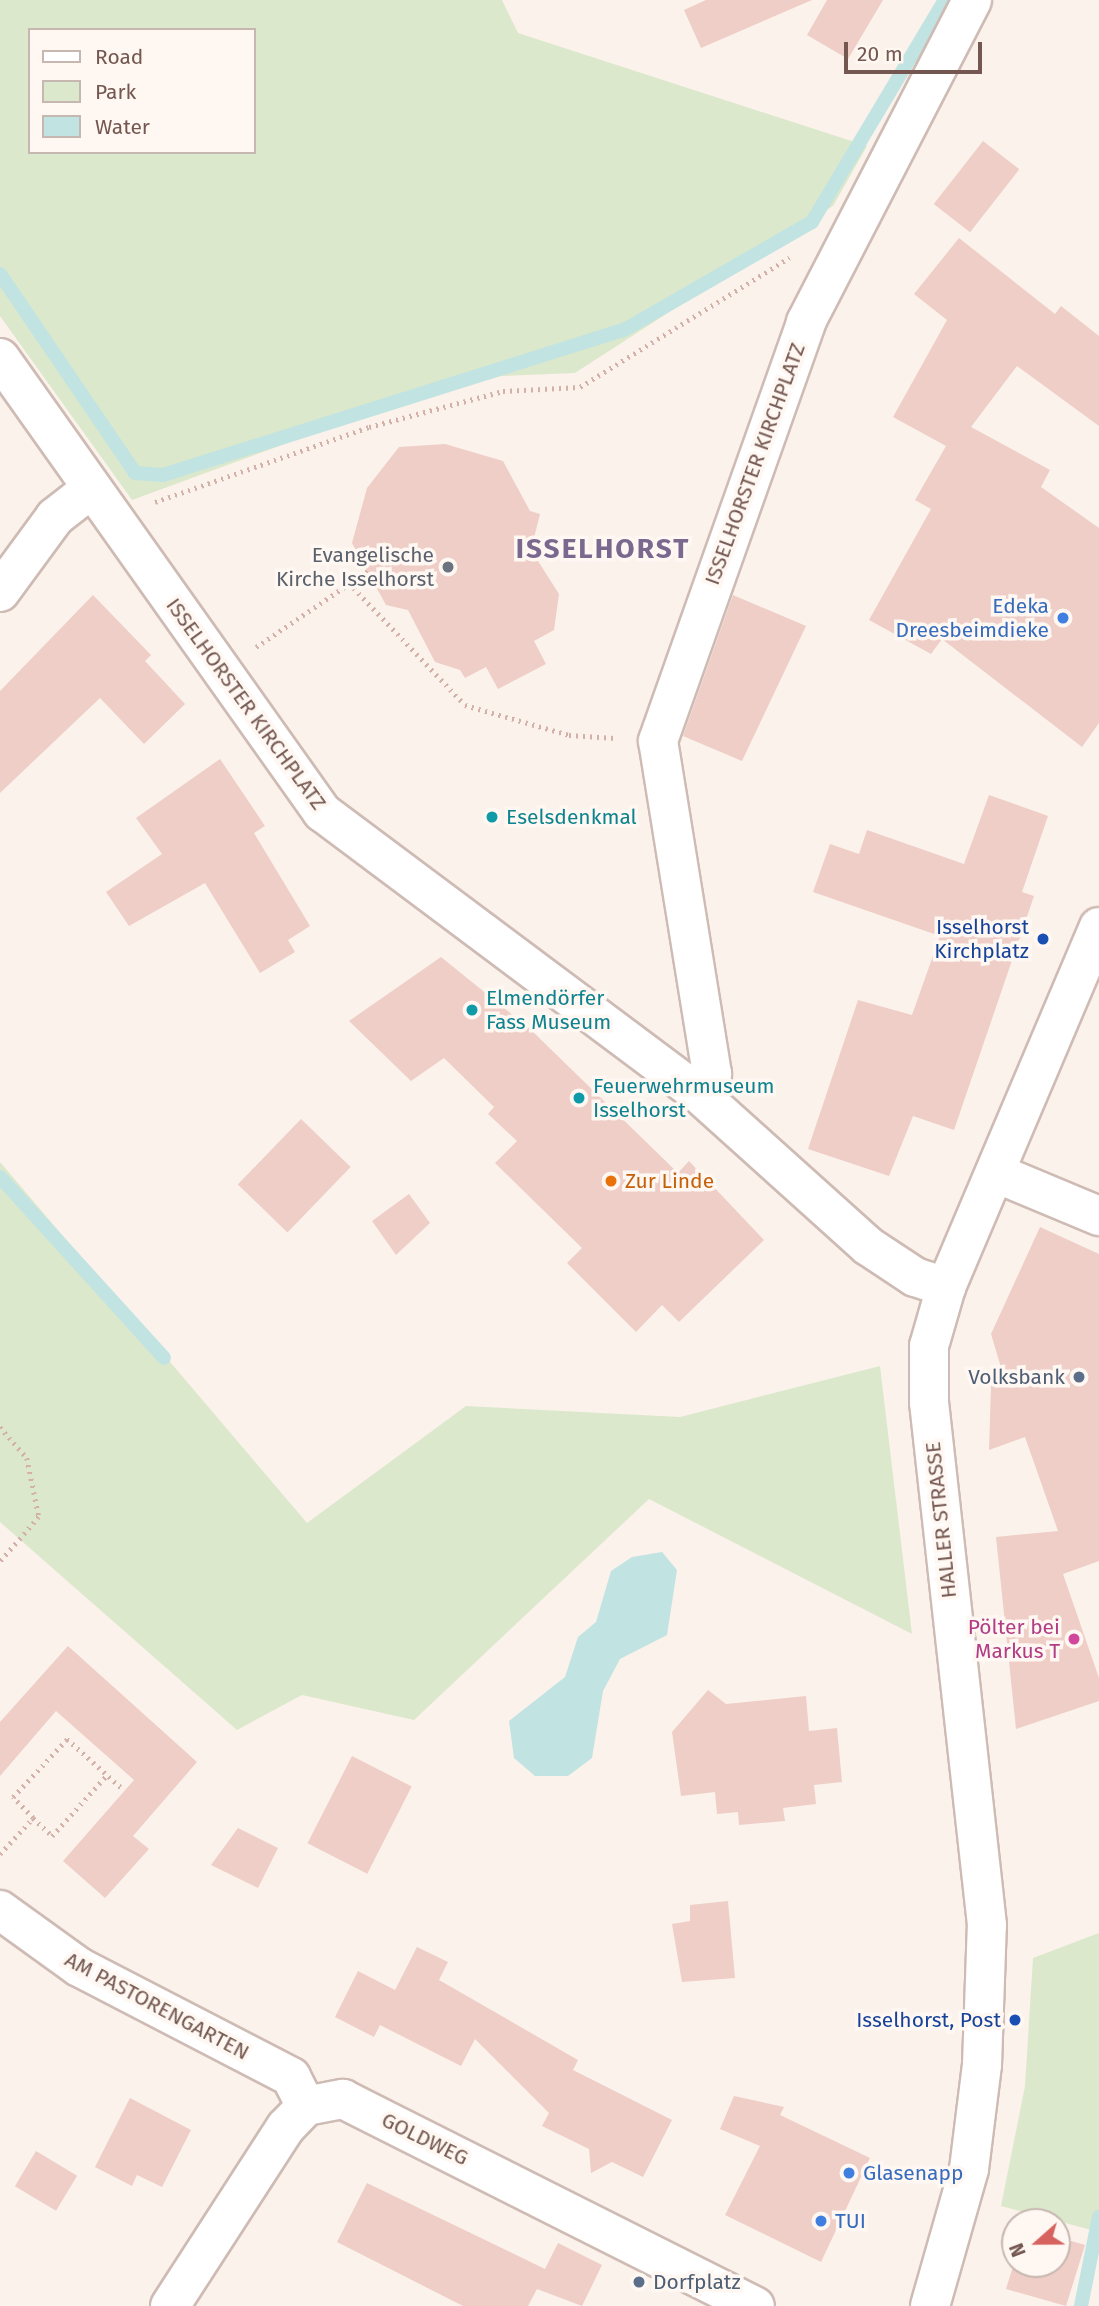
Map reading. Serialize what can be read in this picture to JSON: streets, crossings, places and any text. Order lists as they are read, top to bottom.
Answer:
{
  "streets": {
    "street": [
      "ISSELHORSTER KIRCHPLATZ",
      "HALLER STRASSE",
      "AM PASTORENGARTEN",
      "GOLDWEG"
    ]
  },
  "crossings": [
    ["ISSELHORSTER KIRCHPLATZ", "HALLER STRASSE"],
    ["AM PASTORENGARTEN", "GOLDWEG"]
  ],
  "districts": ["ISSELHORST"],
  "places": [
    "Evangelische Kirche Isselhorst",
    "Edeka Dreesbeimdieke",
    "Eselsdenkmal",
    "Isselhorst Kirchplatz",
    "Elmendörfer Fass Museum",
    "Feuerwehrmuseum Isselhorst",
    "Zur Linde",
    "Volksbank",
    "Pölter bei Markus T",
    "Isselhorst, Post",
    "Glasenapp",
    "TUI",
    "Dorfplatz"
  ],
  "legend": ["Road", "Park", "Water"],
  "scale_bar": "20 m",
  "north": "left"
}
